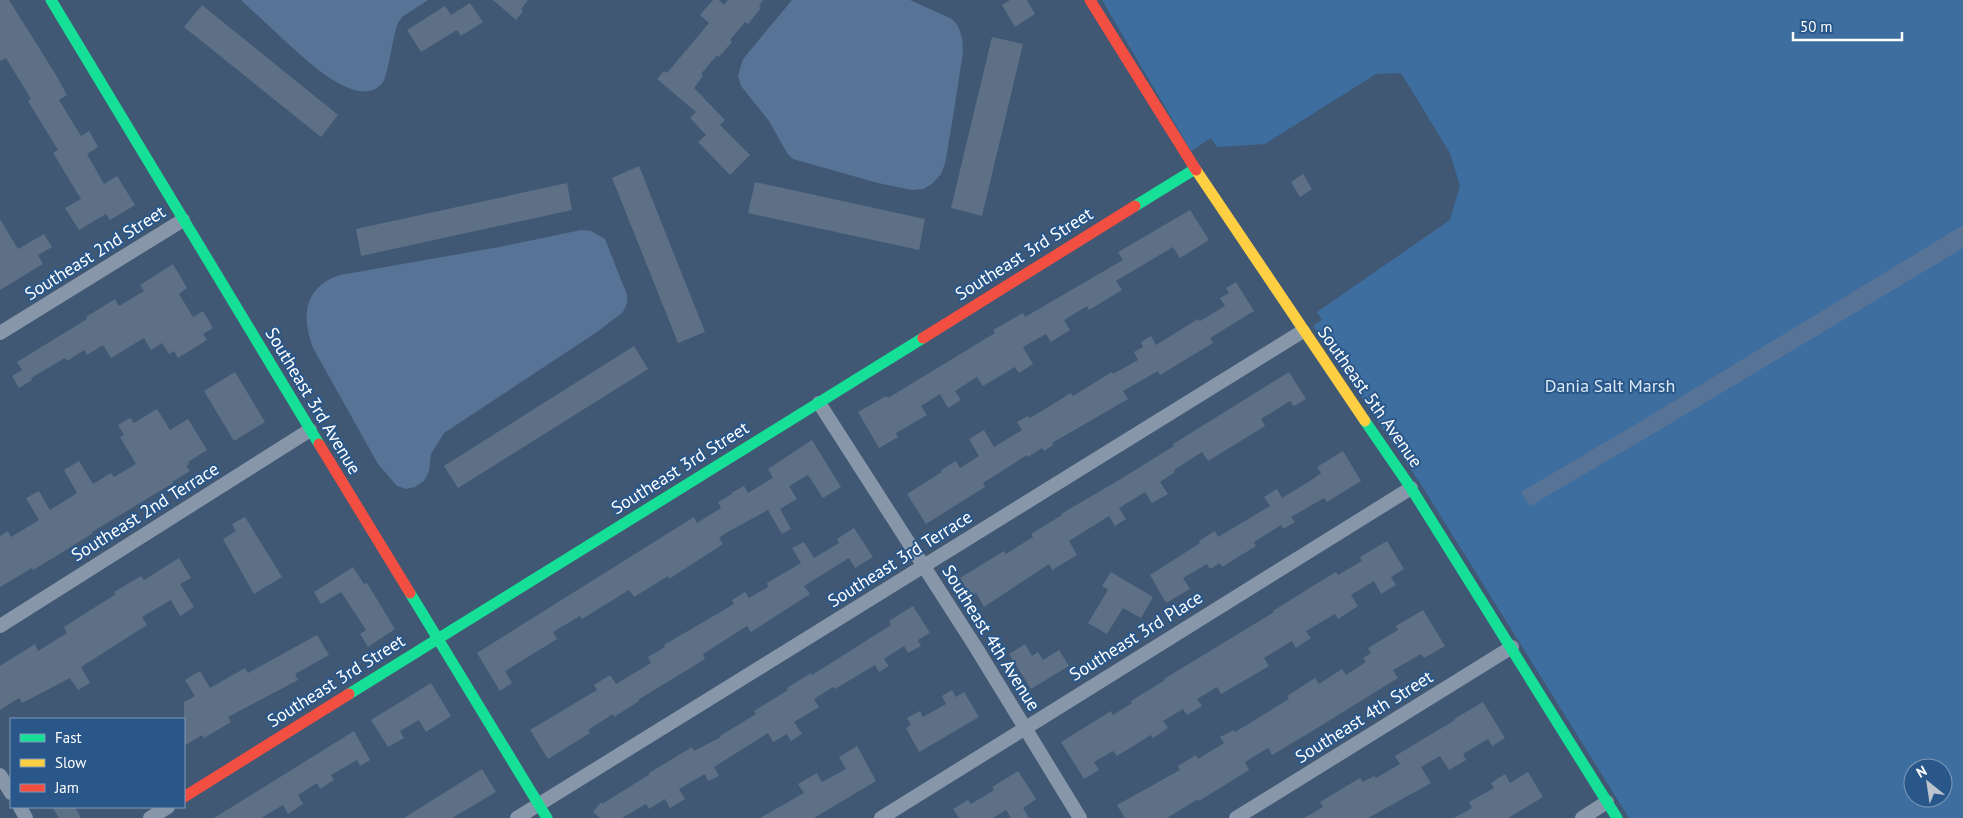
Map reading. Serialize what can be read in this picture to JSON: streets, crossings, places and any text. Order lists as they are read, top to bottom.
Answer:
{
  "streets": {
    "street": [
      "Southeast 2nd Street",
      "Southeast 3rd Street",
      "Southeast 5th Avenue",
      "Southeast 3rd Avenue",
      "Southeast 2nd Terrace",
      "Southeast 3rd Terrace",
      "Southeast 3rd Place",
      "Southeast 4th Avenue",
      "Southeast 4th Street"
    ]
  },
  "crossings": [
    ["Southeast 2nd Street", "Southeast 3rd Avenue"],
    ["Southeast 3rd Street", "Southeast 5th Avenue"],
    ["Southeast 3rd Street", "Southeast 3rd Avenue"],
    ["Southeast 3rd Street", "Southeast 4th Avenue"],
    ["Southeast 5th Avenue", "Southeast 3rd Terrace"],
    ["Southeast 5th Avenue", "Southeast 3rd Place"],
    ["Southeast 5th Avenue", "Southeast 4th Street"],
    ["Southeast 3rd Avenue", "Southeast 2nd Terrace"],
    ["Southeast 3rd Avenue", "Southeast 3rd Terrace"],
    ["Southeast 3rd Terrace", "Southeast 4th Avenue"],
    ["Southeast 3rd Place", "Southeast 4th Avenue"]
  ],
  "parks": ["Dania Salt Marsh"],
  "legend": ["Fast", "Slow", "Jam"],
  "scale_bar": "50 m",
  "north": "top left"
}
